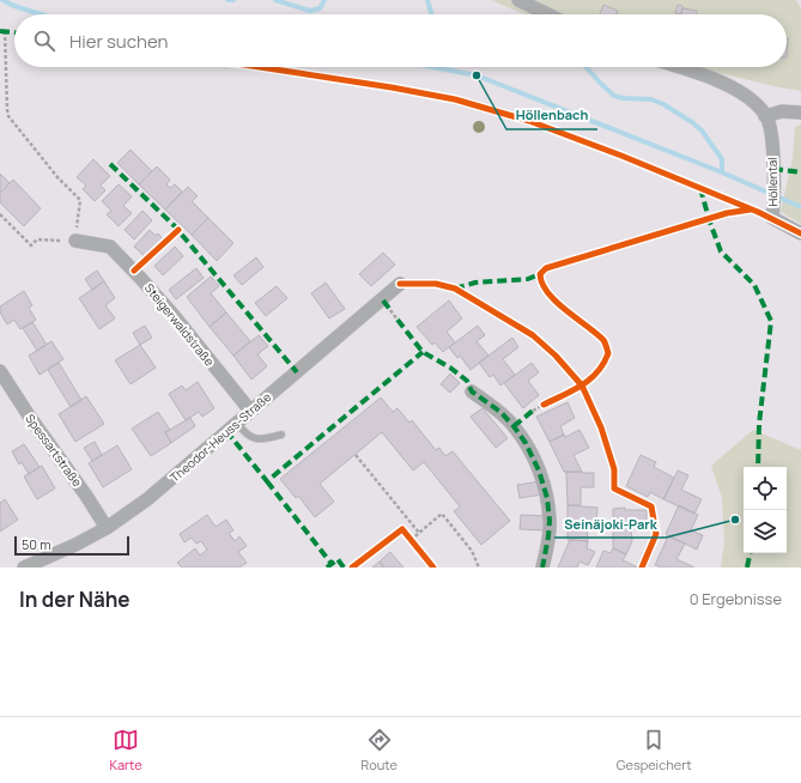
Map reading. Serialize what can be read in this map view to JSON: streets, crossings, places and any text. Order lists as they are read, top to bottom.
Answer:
{
  "streets": {
    "street": [
      "Höllental",
      "Steigerwaldstraße",
      "Theodor-Heuss-Straße",
      "Spessartstraße"
    ]
  },
  "crossings": [
    ["Steigerwaldstraße", "Theodor-Heuss-Straße"],
    ["Theodor-Heuss-Straße", "Spessartstraße"]
  ],
  "places": ["Höllenbach", "Seinäjoki-Park"],
  "scale_bar": "50 m",
  "page": {
    "search": "Hier suchen",
    "scale": "50 m",
    "heading": ["In der Nähe", "0 Ergebnisse"],
    "nav": ["Karte", "Route", "Gespeichert"]
  }
}
